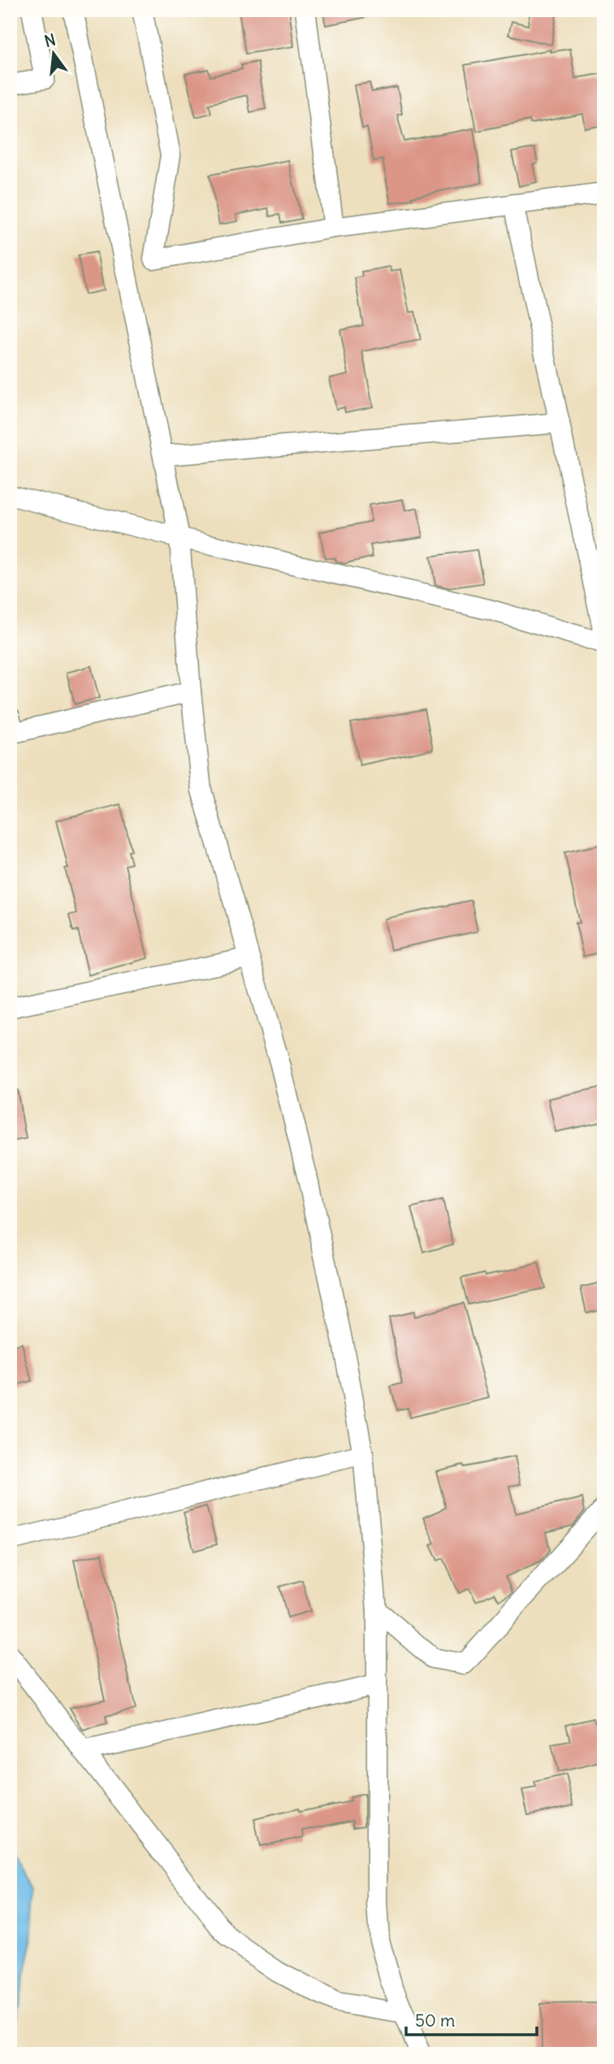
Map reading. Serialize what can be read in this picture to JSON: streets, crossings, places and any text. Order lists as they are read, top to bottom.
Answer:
{
  "scale_bar": "50 m",
  "north": "top"
}
